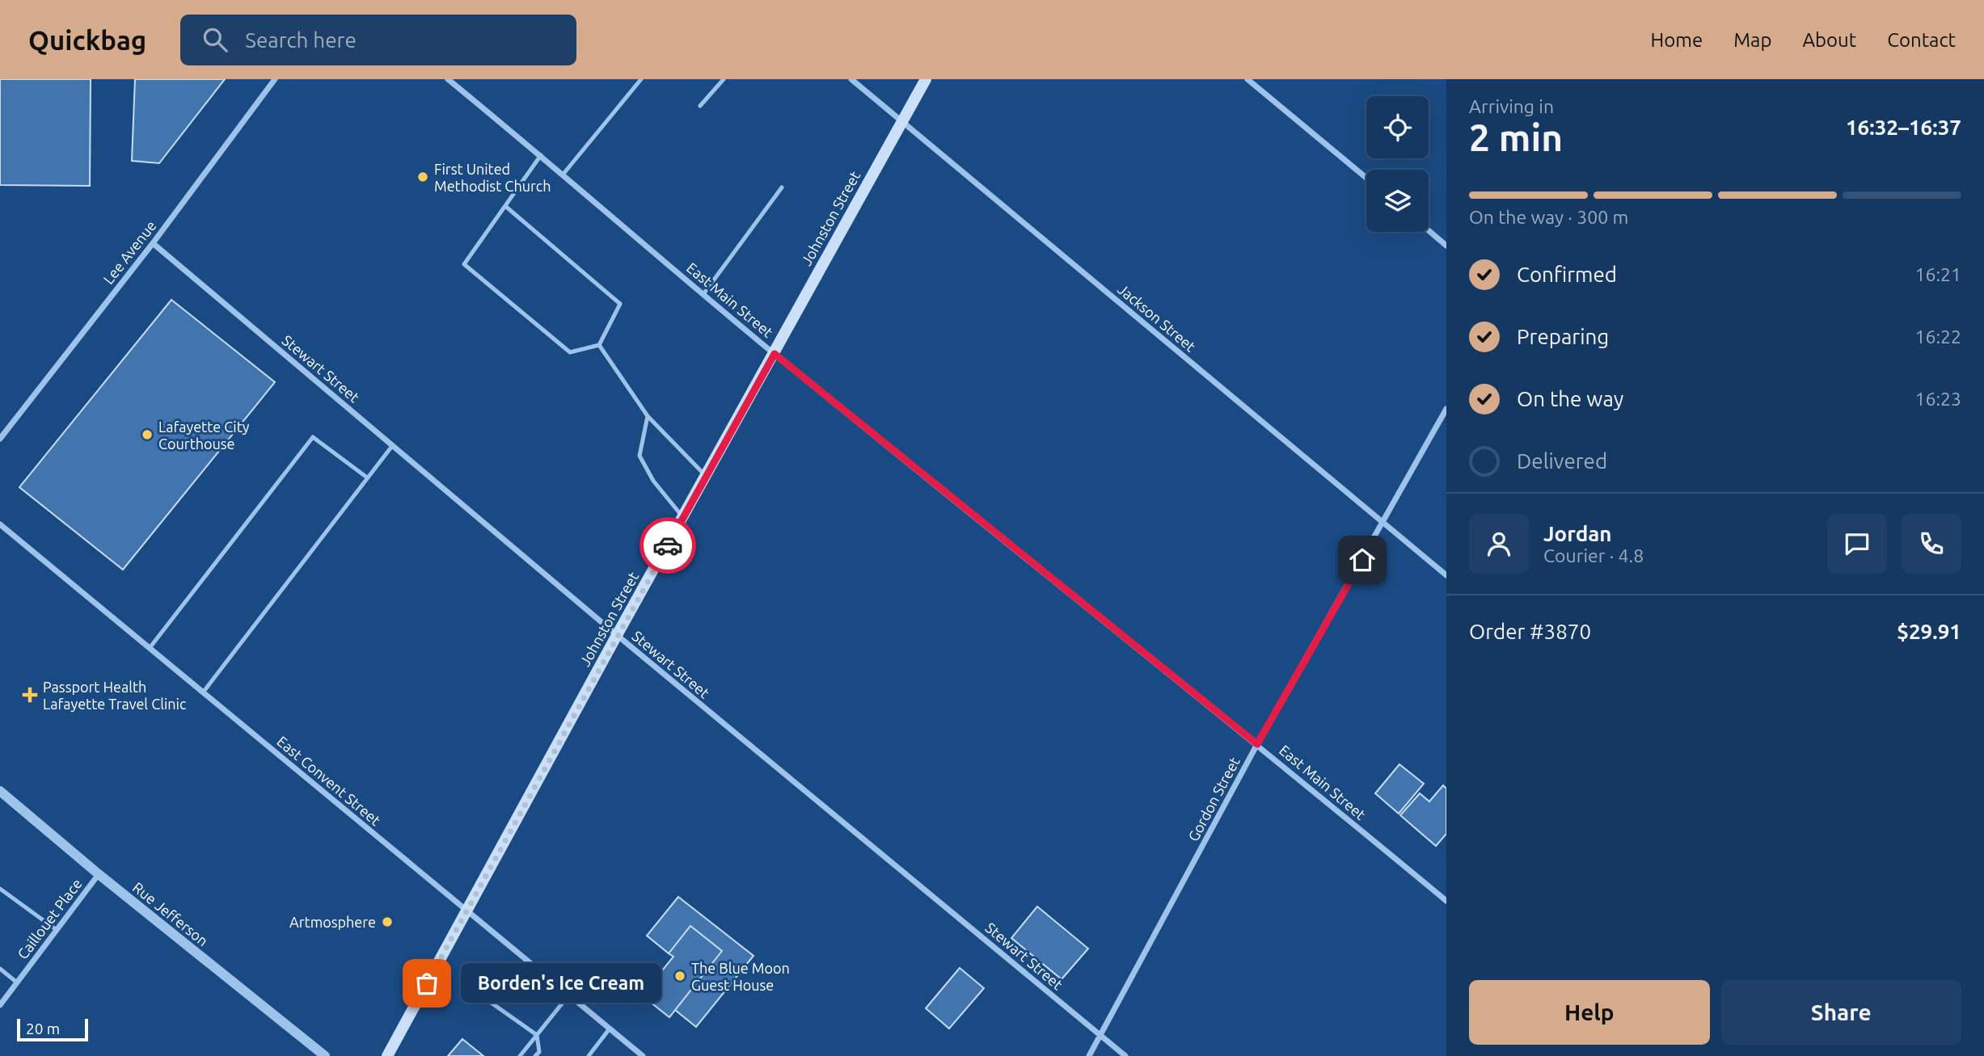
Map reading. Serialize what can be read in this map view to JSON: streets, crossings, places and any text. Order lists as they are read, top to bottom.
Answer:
{
  "streets": {
    "main road": ["Johnston Street"],
    "street": [
      "Lee Avenue",
      "East Main Street",
      "Jackson Street",
      "Stewart Street",
      "East Convent Street",
      "Gordon Street",
      "Rue Jefferson",
      "Caillouet Place"
    ]
  },
  "crossings": [
    ["Johnston Street", "East Main Street"],
    ["Johnston Street", "Jackson Street"],
    ["Johnston Street", "Stewart Street"],
    ["Johnston Street", "East Convent Street"],
    ["Lee Avenue", "Stewart Street"],
    ["East Main Street", "Gordon Street"],
    ["Jackson Street", "Gordon Street"],
    ["Stewart Street", "Gordon Street"],
    ["Rue Jefferson", "Caillouet Place"]
  ],
  "places": {
    "other": [
      "First United Methodist Church",
      "Lafayette City Courthouse",
      "Artmosphere",
      "The Blue Moon Guest House",
      "Borden's Ice Cream"
    ],
    "health": ["Passport Health Lafayette Travel Clinic"]
  },
  "scale_bar": "20 m",
  "page": {
    "header": "Quickbag",
    "search": "Search here",
    "nav": [
      "Home",
      "Map",
      "About",
      "Contact"
    ],
    "heading": ["2 min", "Arriving in", "16:32–16:37"],
    "panel": [
      "Jordan",
      "Courier · 4.8",
      "Order #3870",
      "$29.91"
    ],
    "bar": "On the way · 300 m",
    "list": [
      ["Confirmed", "16:21"],
      ["Preparing", "16:22"],
      ["On the way", "16:23"],
      "Delivered"
    ],
    "bubble": "Borden's Ice Cream",
    "buttons": ["Help", "Share"],
    "scale": "20 m"
  }
}
